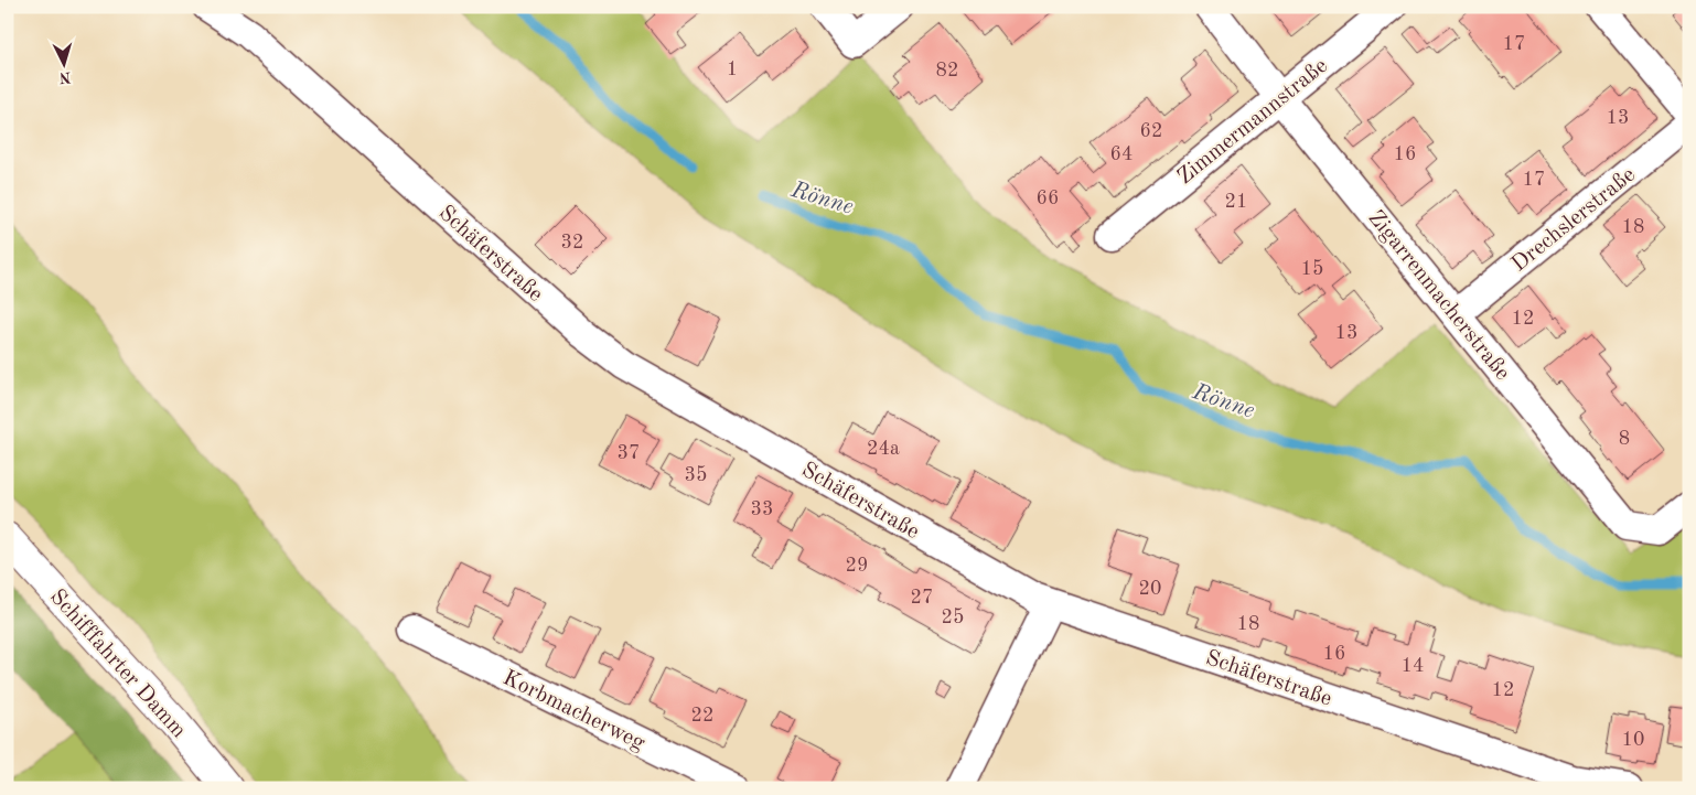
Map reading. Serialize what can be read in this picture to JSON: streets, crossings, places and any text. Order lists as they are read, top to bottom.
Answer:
{
  "streets": {
    "main road": ["Schifffahrter Damm"],
    "street": [
      "Zimmermannstraße",
      "Drechslerstraße",
      "Schäferstraße",
      "Zigarrenmacherstraße",
      "Korbmacherweg"
    ]
  },
  "crossings": [
    ["Zimmermannstraße", "Zigarrenmacherstraße"],
    ["Drechslerstraße", "Zigarrenmacherstraße"]
  ],
  "water": ["Rönne"],
  "house_numbers": [
    "17",
    "1",
    "82",
    "13",
    "62",
    "64",
    "16",
    "17",
    "66",
    "21",
    "18",
    "32",
    "15",
    "12",
    "13",
    "8",
    "24a",
    "37",
    "35",
    "33",
    "29",
    "20",
    "27",
    "25",
    "18",
    "16",
    "14",
    "12",
    "22",
    "10"
  ],
  "north": "bottom"
}
